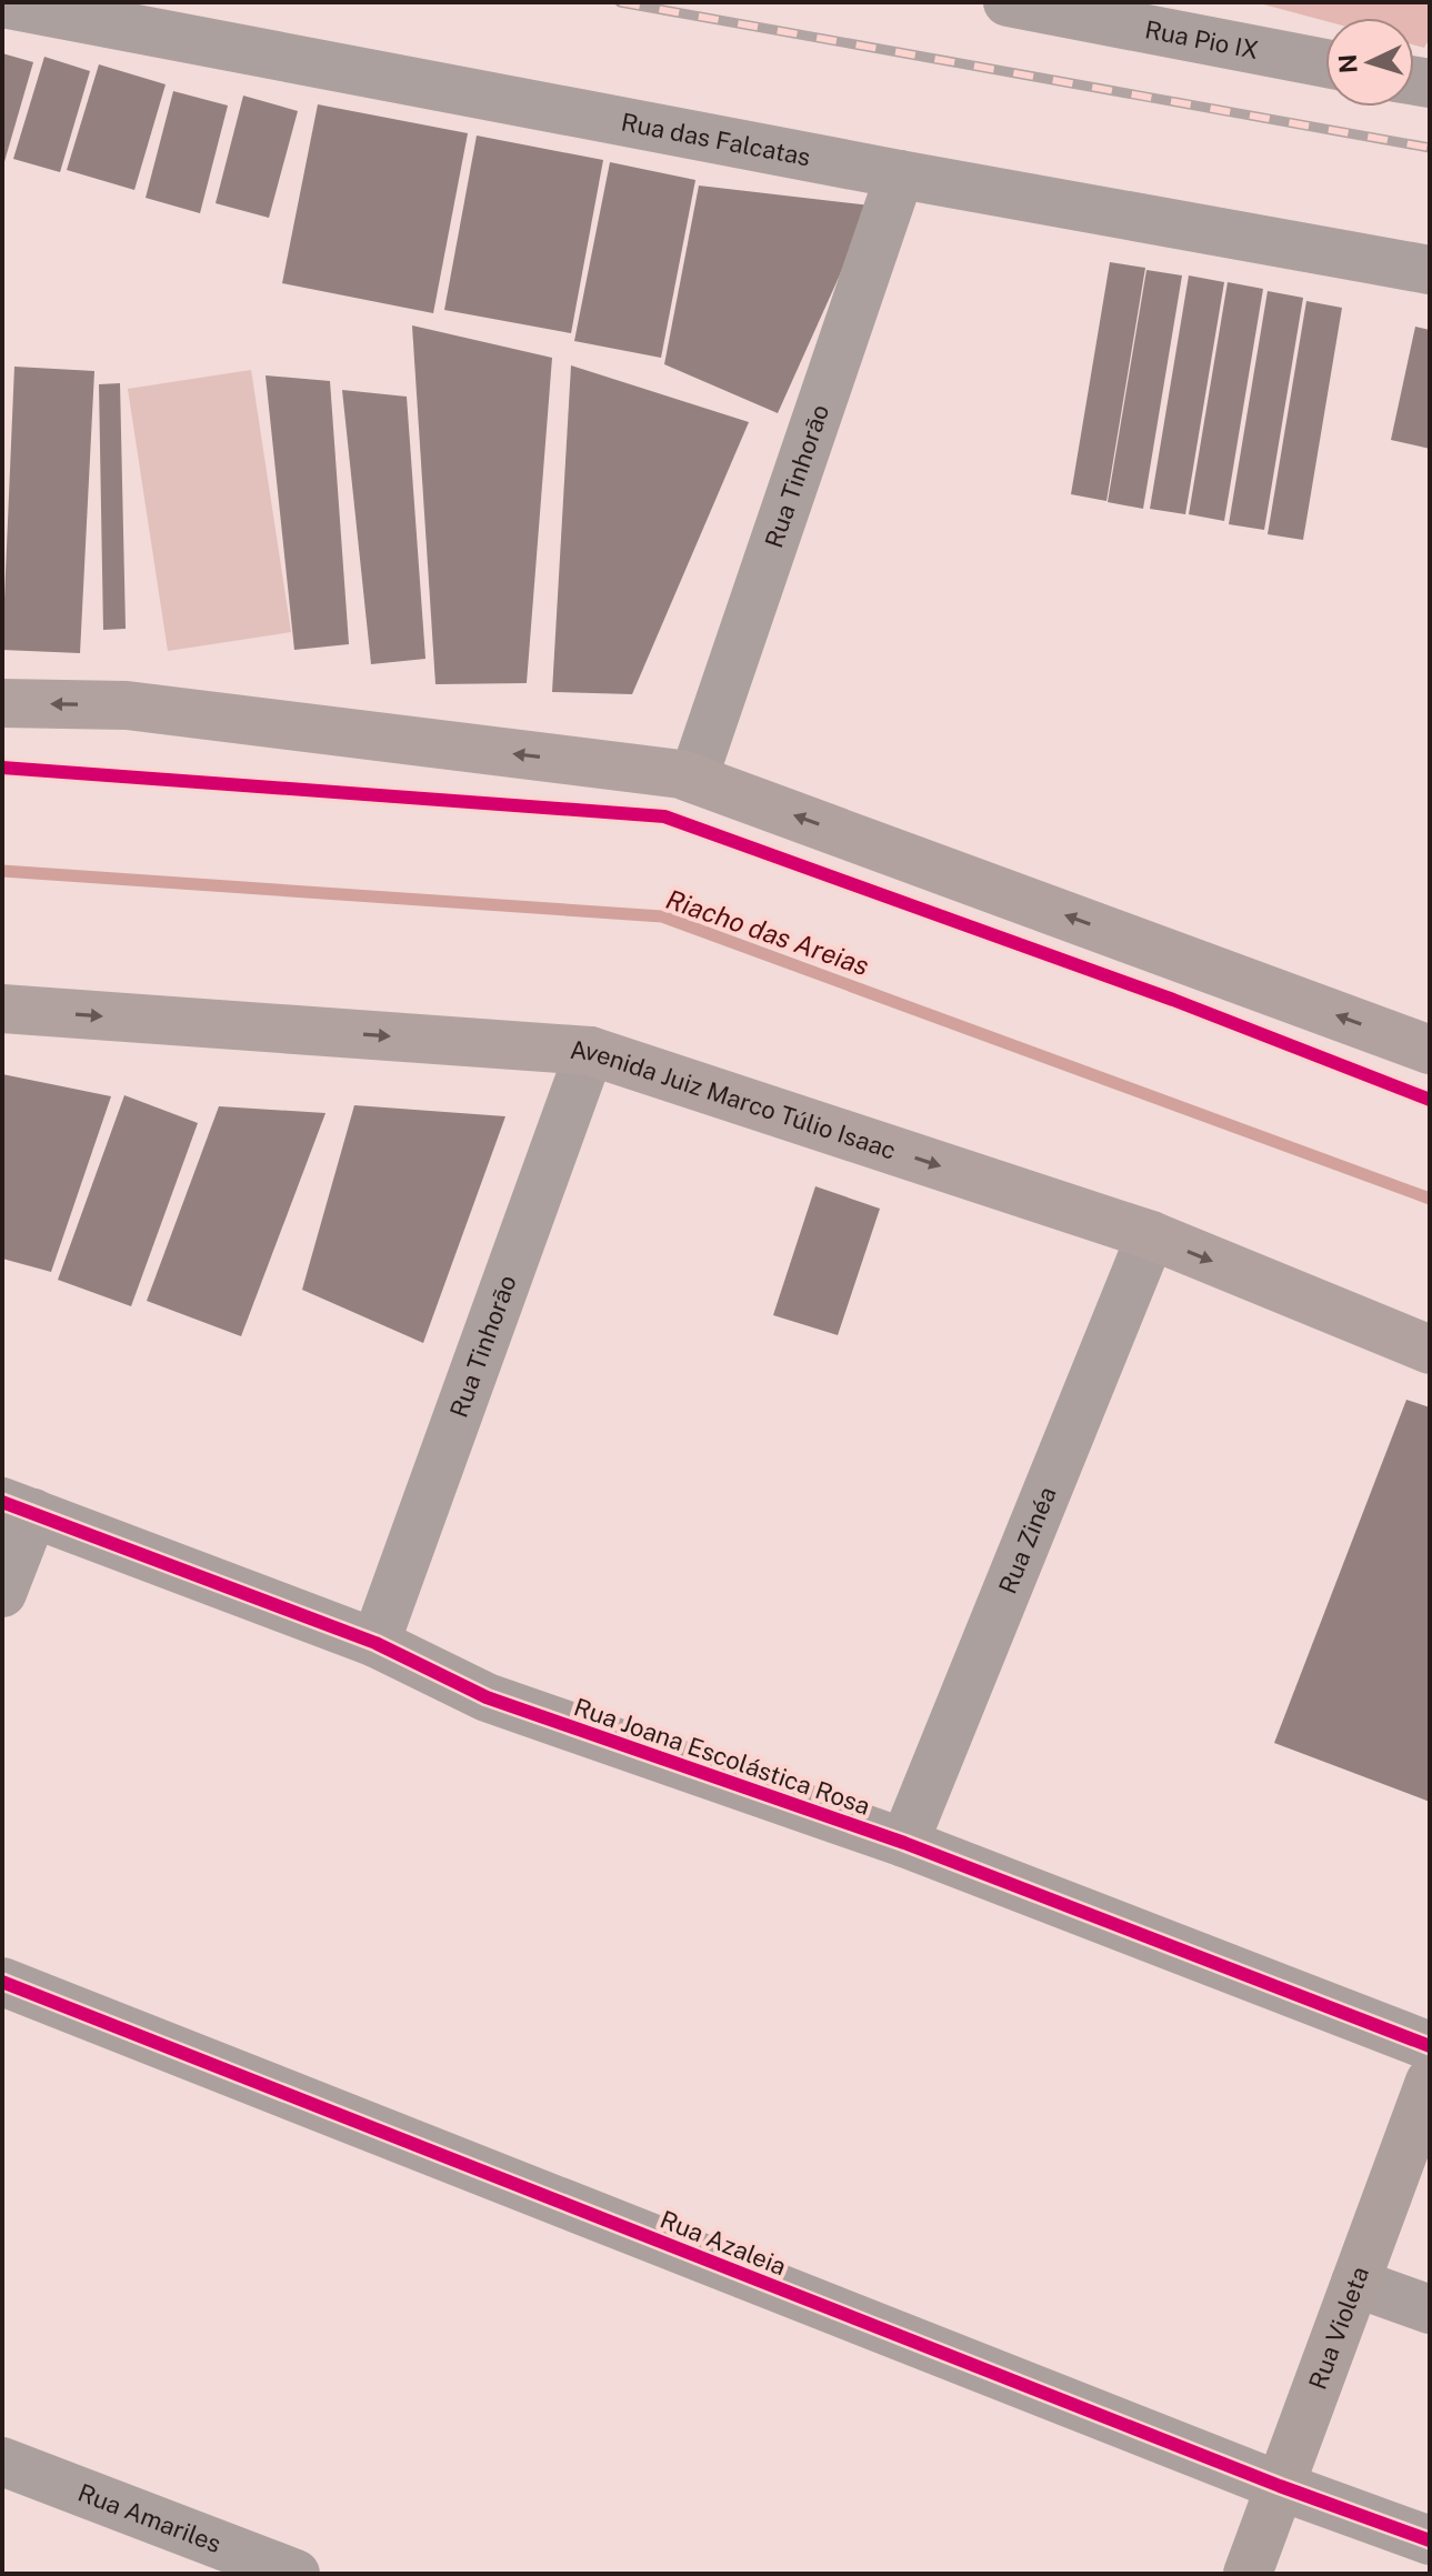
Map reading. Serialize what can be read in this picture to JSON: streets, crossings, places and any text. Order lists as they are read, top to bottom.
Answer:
{
  "streets": {
    "main road": ["Avenida Juiz Marco Túlio Isaac"],
    "street": [
      "Rua Pio IX",
      "Rua das Falcatas",
      "Rua Tinhorão",
      "Rua Zinéa",
      "Rua Joana Escolástica Rosa",
      "Rua Azaleia",
      "Rua Violeta",
      "Rua Amariles"
    ]
  },
  "crossings": [
    ["Rua das Falcatas", "Rua Tinhorão"],
    ["Rua Tinhorão", "Avenida Juiz Marco Túlio Isaac"],
    ["Rua Tinhorão", "Rua Joana Escolástica Rosa"],
    ["Avenida Juiz Marco Túlio Isaac", "Rua Zinéa"],
    ["Rua Zinéa", "Rua Joana Escolástica Rosa"],
    ["Rua Azaleia", "Rua Violeta"]
  ],
  "water": ["Riacho das Areias"],
  "north": "left"
}
